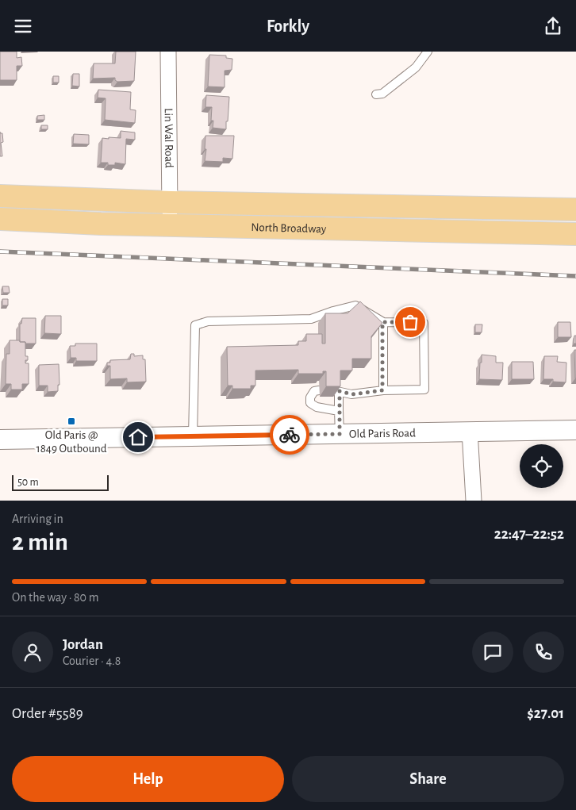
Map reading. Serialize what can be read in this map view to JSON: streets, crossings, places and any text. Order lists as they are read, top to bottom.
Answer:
{
  "streets": {
    "highway": ["North Broadway"],
    "street": ["Lin Wal Road", "Old Paris Road"]
  },
  "crossings": [
    ["Lin Wal Road", "North Broadway"]
  ],
  "places": {
    "transit": ["Old Paris @ 1849 Outbound"]
  },
  "scale_bar": "50 m",
  "page": {
    "header": "Forkly",
    "scale": "50 m",
    "heading": ["2 min", "Arriving in", "22:47–22:52"],
    "panel": [
      "Jordan",
      "Courier · 4.8",
      "Order #5589",
      "$27.01"
    ],
    "bar": "On the way · 80 m",
    "buttons": ["Help", "Share"]
  }
}
